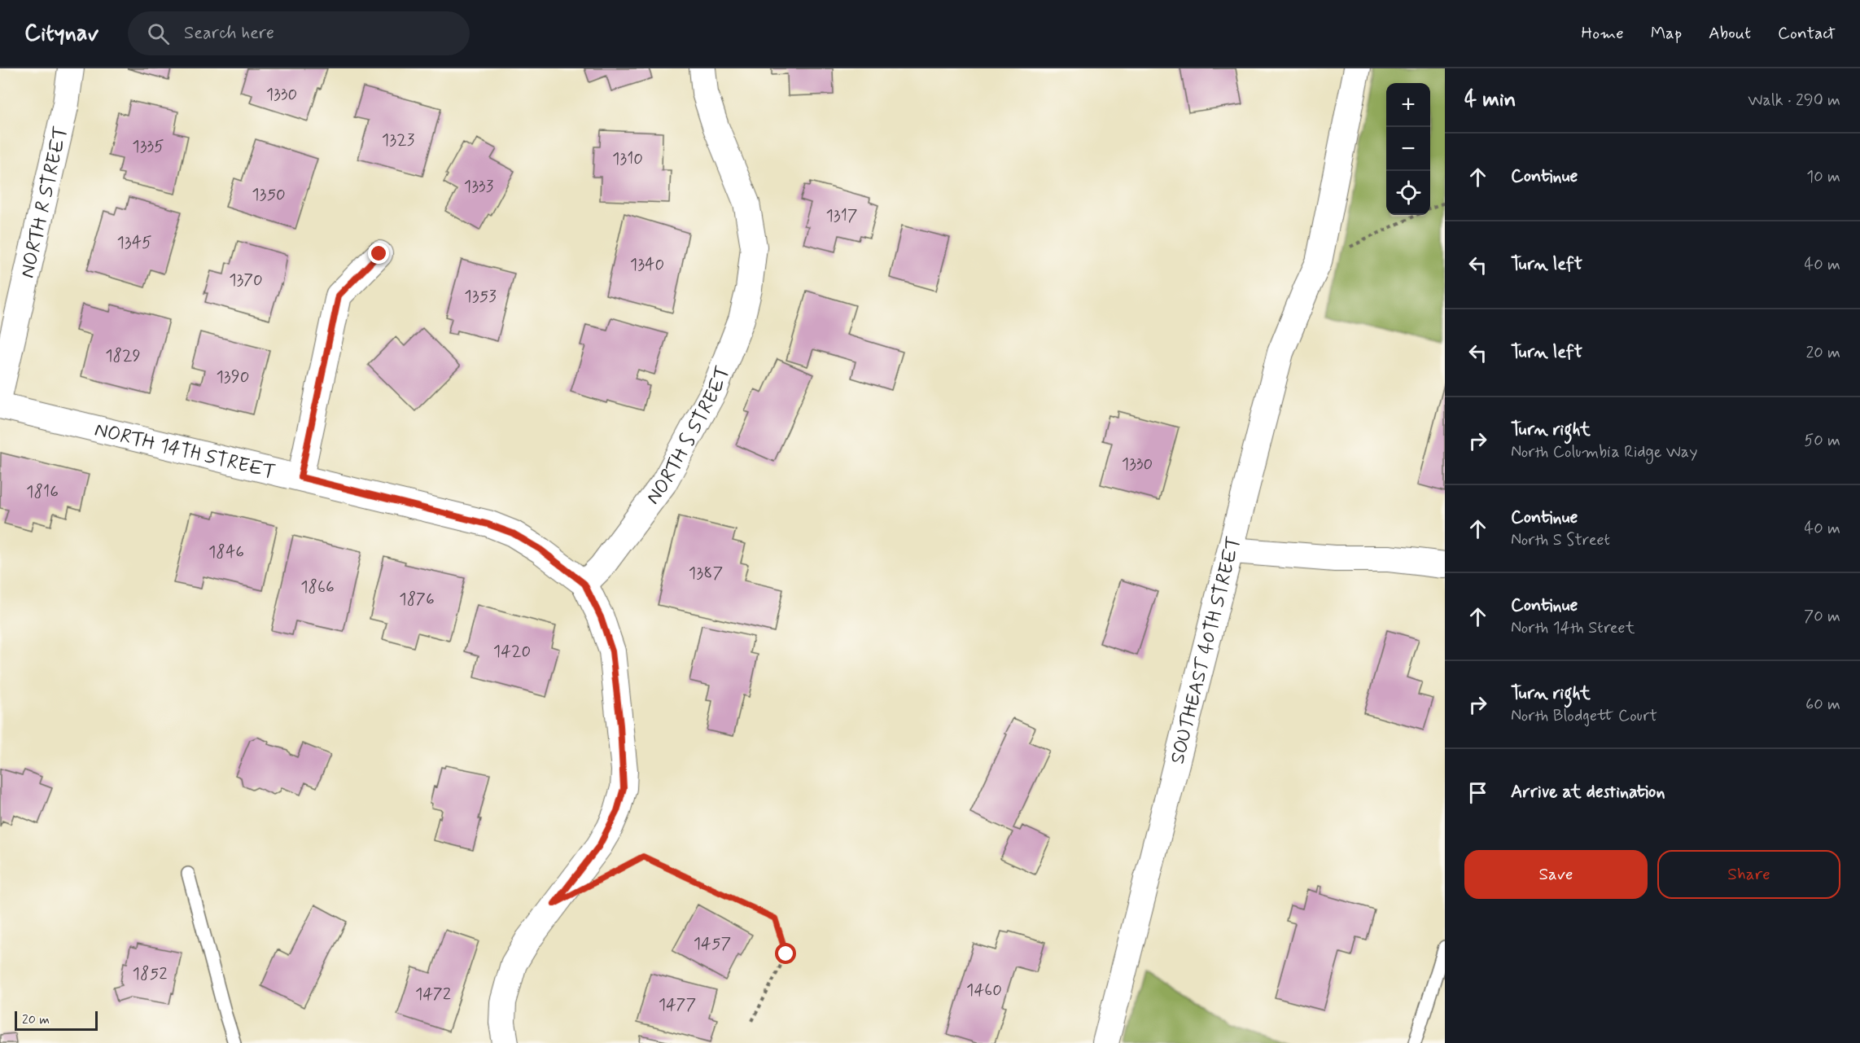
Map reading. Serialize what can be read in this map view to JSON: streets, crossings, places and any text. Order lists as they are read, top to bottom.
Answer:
{
  "streets": {
    "street": [
      "NORTH R STREET",
      "NORTH S STREET",
      "NORTH 14TH STREET",
      "SOUTHEAST 40TH STREET"
    ]
  },
  "crossings": [
    ["NORTH S STREET", "NORTH 14TH STREET"]
  ],
  "house_numbers": [
    "1330",
    "1323",
    "1335",
    "1310",
    "1333",
    "1350",
    "1317",
    "1345",
    "1340",
    "1370",
    "1353",
    "1829",
    "1390",
    "1330",
    "1816",
    "1846",
    "1387",
    "1866",
    "1876",
    "1420",
    "1457",
    "1852",
    "1460",
    "1472",
    "1477"
  ],
  "scale_bar": "20 m",
  "page": {
    "header": "Citynav",
    "search": "Search here",
    "nav": [
      "Home",
      "Map",
      "About",
      "Contact"
    ],
    "heading": ["4 min", "Walk · 290 m"],
    "map_buttons": ["+", "−"],
    "list": [
      ["Continue", "10 m"],
      ["Turn left", "40 m"],
      ["Turn left", "20 m"],
      ["Turn right", "North Columbia Ridge Way", "50 m"],
      ["Continue", "North S Street", "40 m"],
      ["Continue", "North 14th Street", "70 m"],
      ["Turn right", "North Blodgett Court", "60 m"],
      "Arrive at destination"
    ],
    "buttons": ["Save", "Share"],
    "scale": "20 m"
  }
}
